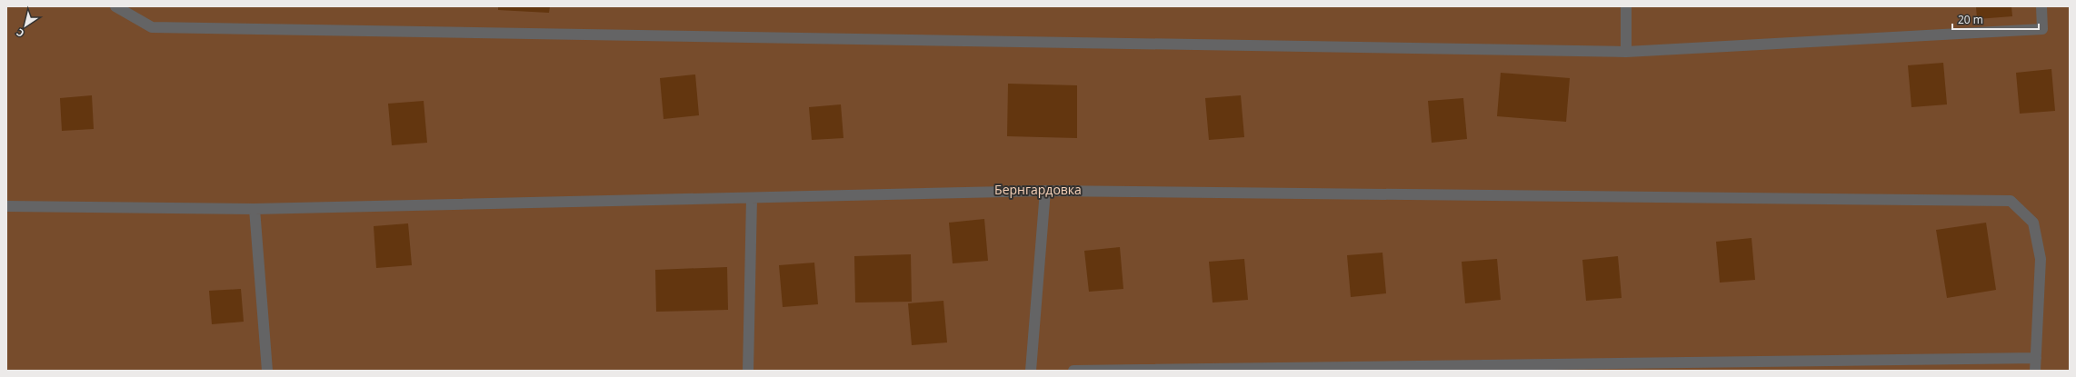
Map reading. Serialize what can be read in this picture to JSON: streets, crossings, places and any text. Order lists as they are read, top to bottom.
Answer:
{
  "parks": ["Бернгардовка"],
  "scale_bar": "20 m",
  "north": "bottom left"
}
